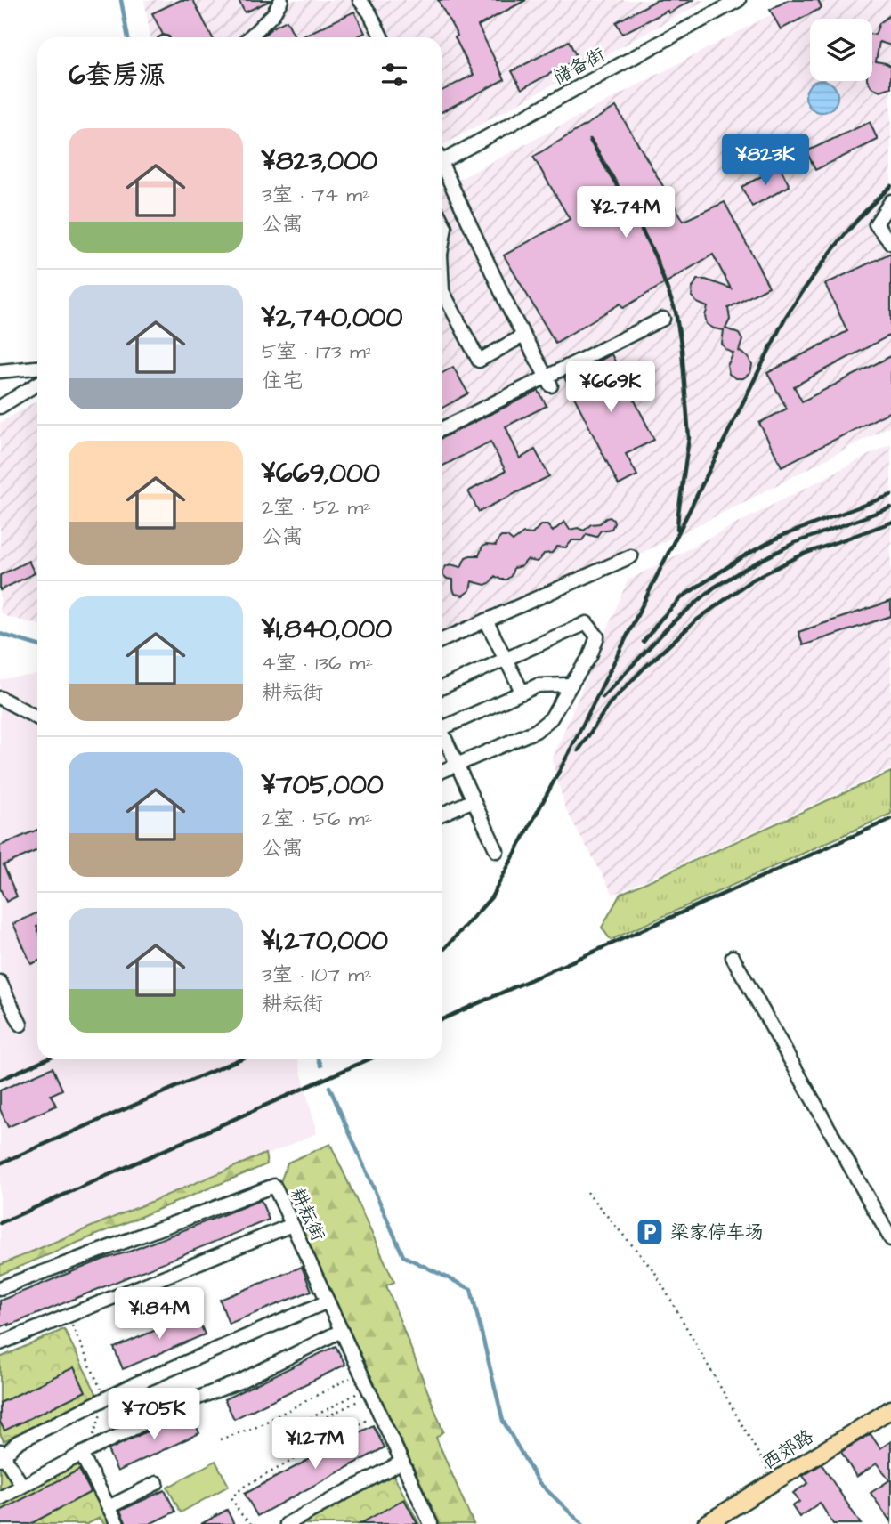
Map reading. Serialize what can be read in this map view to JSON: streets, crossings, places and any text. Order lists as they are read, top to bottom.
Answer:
{
  "streets": {
    "main road": ["西郊路"],
    "street": ["储备街", "耕耘街"]
  },
  "places": {
    "parking": ["梁家停车场"]
  },
  "page": {
    "heading": "6套房源",
    "list": [
      {
        "name": "¥823,000",
        "note": "3室 · 74 m² · 公寓"
      },
      {
        "name": "¥2,740,000",
        "note": "5室 · 173 m² · 住宅"
      },
      {
        "name": "¥669,000",
        "note": "2室 · 52 m² · 公寓"
      },
      {
        "name": "¥1,840,000",
        "note": "4室 · 136 m² · 耕耘街"
      },
      {
        "name": "¥705,000",
        "note": "2室 · 56 m² · 公寓"
      },
      {
        "name": "¥1,270,000",
        "note": "3室 · 107 m² · 耕耘街"
      }
    ],
    "price": [
      "¥823K",
      "¥2.74M",
      "¥669K",
      "¥1.84M",
      "¥705K",
      "¥1.27M"
    ]
  }
}
